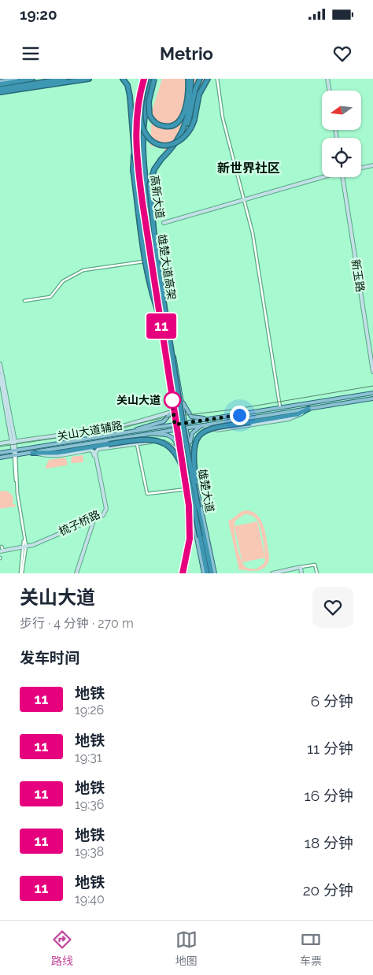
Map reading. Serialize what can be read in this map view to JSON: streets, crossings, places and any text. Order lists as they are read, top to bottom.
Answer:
{
  "streets": {
    "highway": ["雄楚大道高架"],
    "main road": ["高新大道", "雄楚大道"],
    "street": ["新玉路", "关山大道辅路", "梳子桥路"]
  },
  "crossings": [
    ["高新大道", "雄楚大道高架"],
    ["高新大道", "关山大道辅路"],
    ["高新大道", "雄楚大道"],
    ["雄楚大道高架", "雄楚大道"],
    ["关山大道辅路", "雄楚大道"],
    ["关山大道辅路", "梳子桥路"]
  ],
  "districts": ["新世界社区"],
  "places": ["关山大道"],
  "lines": ["metro line 11"],
  "north": "left",
  "page": {
    "status": "19:20",
    "header": "Metrio",
    "on_map": "11",
    "heading": [
      ["关山大道", "步行 · 4 分钟 · 270 m"],
      "发车时间"
    ],
    "list": [
      {
        "mark": "11",
        "name": "地铁",
        "note": "19:26",
        "value": "6 分钟"
      },
      {
        "mark": "11",
        "name": "地铁",
        "note": "19:31",
        "value": "11 分钟"
      },
      {
        "mark": "11",
        "name": "地铁",
        "note": "19:36",
        "value": "16 分钟"
      },
      {
        "mark": "11",
        "name": "地铁",
        "note": "19:38",
        "value": "18 分钟"
      },
      {
        "mark": "11",
        "name": "地铁",
        "note": "19:40",
        "value": "20 分钟"
      }
    ],
    "tabs": ["路线", "地图", "车票"]
  }
}
